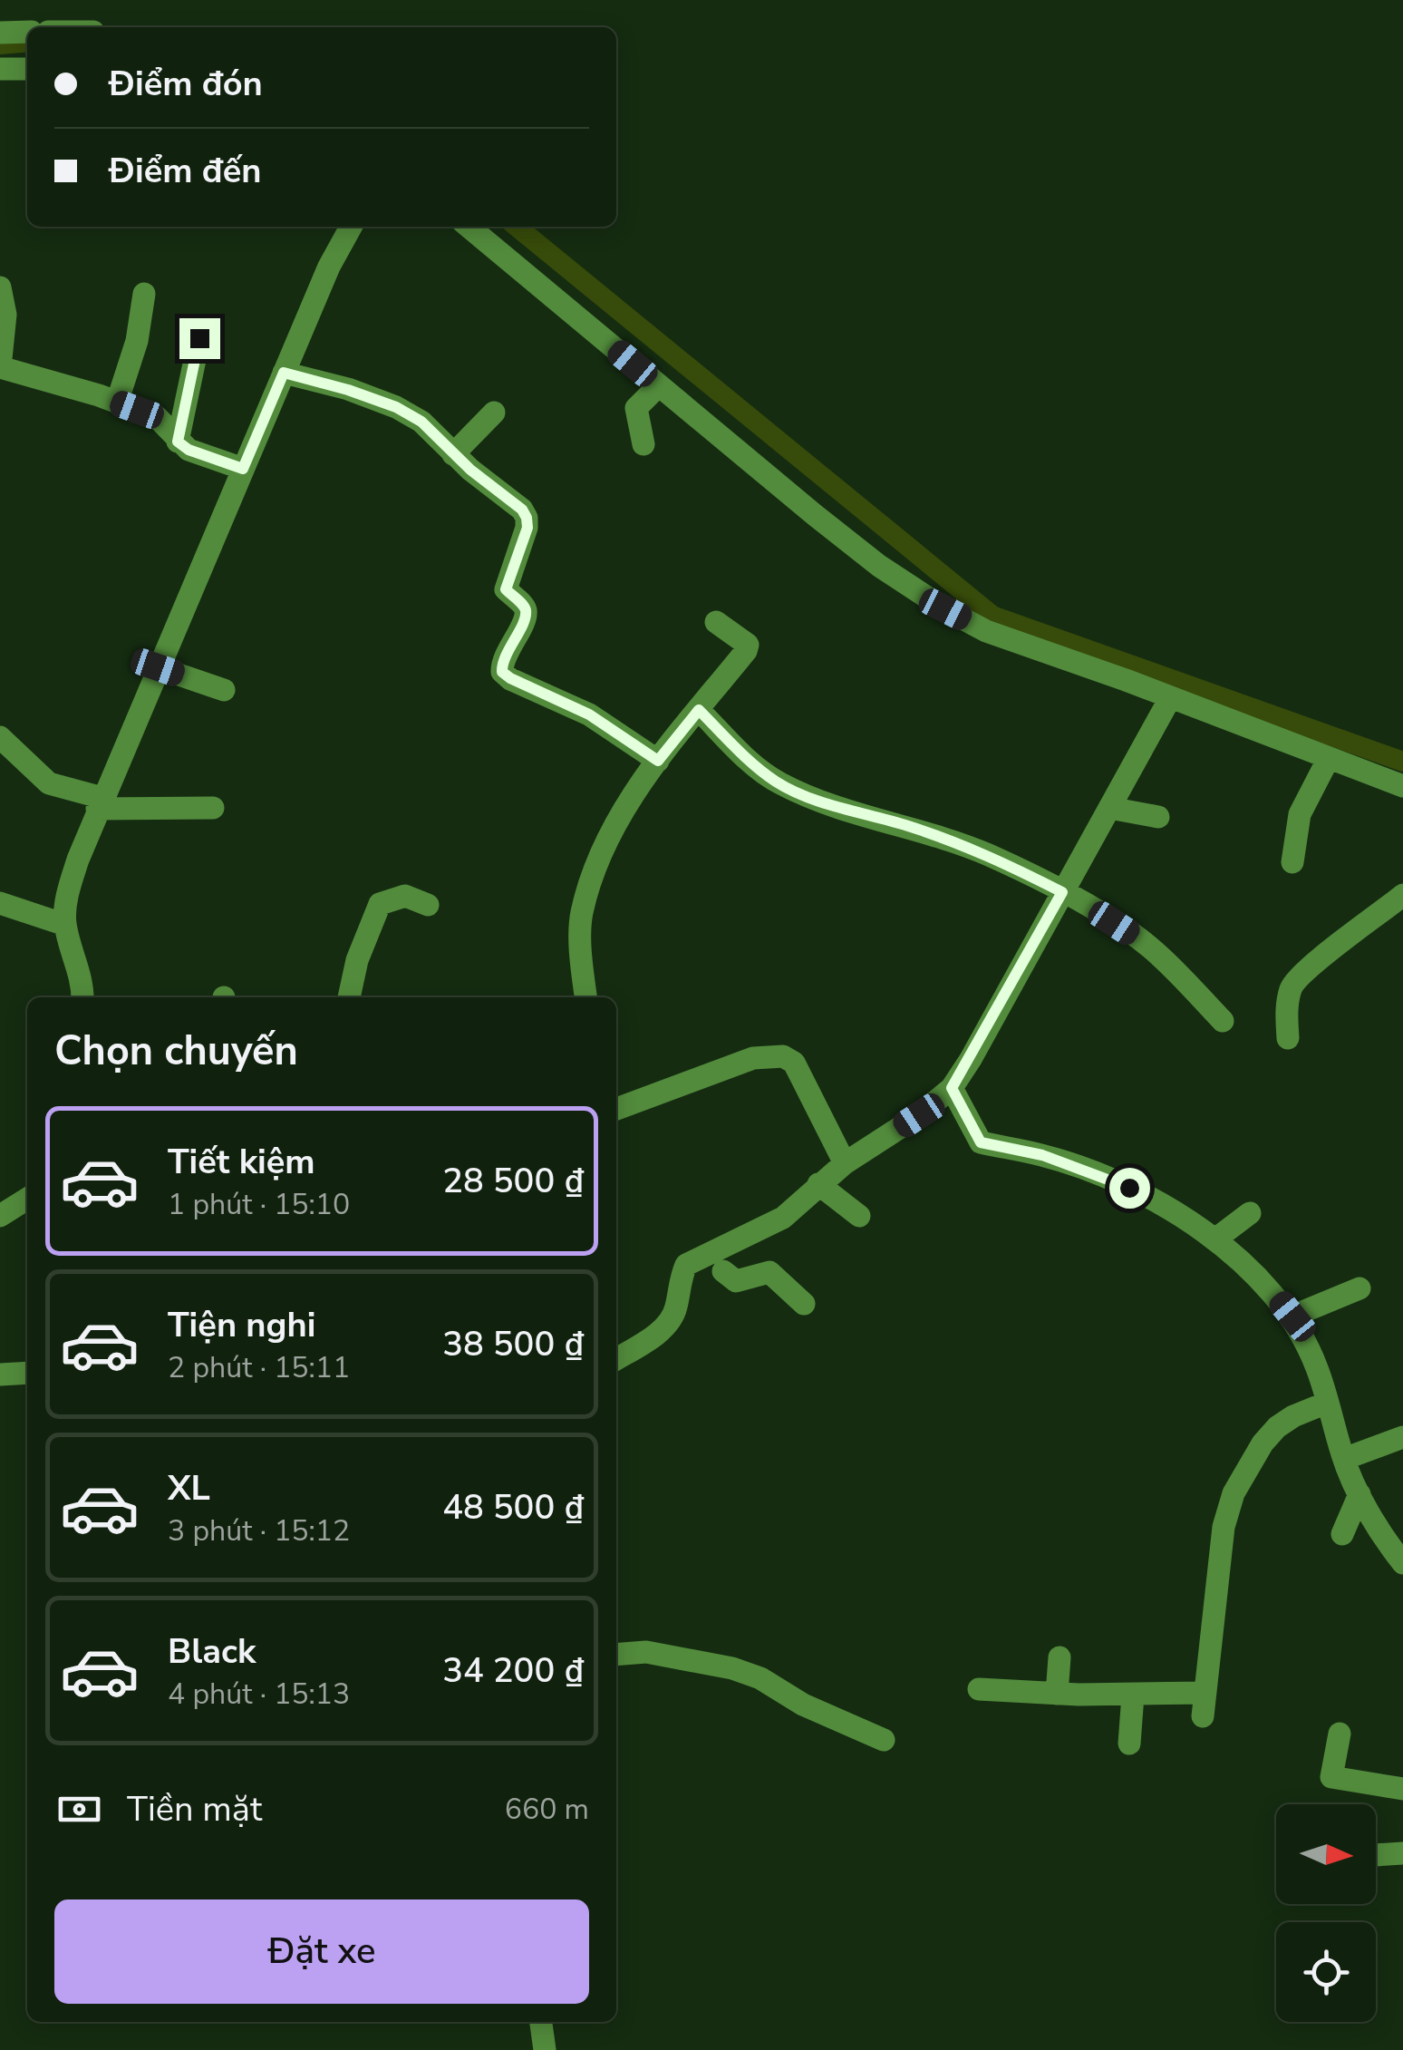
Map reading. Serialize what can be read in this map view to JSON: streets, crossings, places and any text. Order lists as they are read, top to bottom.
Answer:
{
  "north": "right",
  "page": {
    "banner": ["Điểm đón", "Điểm đến"],
    "heading": "Chọn chuyến",
    "list": [
      {
        "name": "Tiết kiệm",
        "note": "1 phút · 15:10",
        "value": "28 500 ₫"
      },
      {
        "name": "Tiện nghi",
        "note": "2 phút · 15:11",
        "value": "38 500 ₫"
      },
      {
        "name": "XL",
        "note": "3 phút · 15:12",
        "value": "48 500 ₫"
      },
      {
        "name": "Black",
        "note": "4 phút · 15:13",
        "value": "34 200 ₫"
      }
    ],
    "pay": ["Tiền mặt", "660 m"],
    "buttons": "Đặt xe"
  }
}
